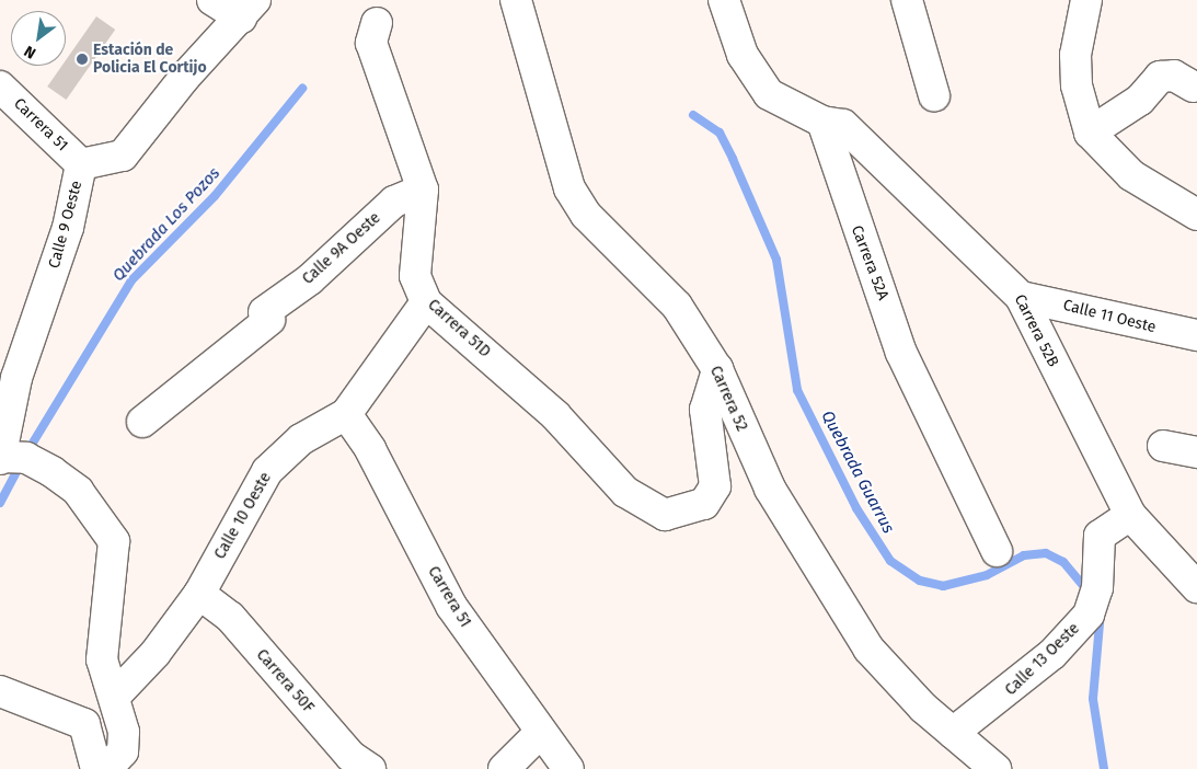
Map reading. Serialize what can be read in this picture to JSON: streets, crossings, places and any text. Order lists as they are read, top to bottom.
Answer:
{
  "streets": {
    "street": [
      "Carrera 51",
      "Calle 9 Oeste",
      "Calle 9A Oeste",
      "Carrera 52A",
      "Calle 11 Oeste",
      "Carrera 51D",
      "Carrera 52B",
      "Carrera 52",
      "Calle 10 Oeste",
      "Calle 13 Oeste",
      "Carrera 50F"
    ]
  },
  "crossings": [
    ["Carrera 51", "Calle 9 Oeste"],
    ["Carrera 51", "Calle 10 Oeste"],
    ["Calle 9A Oeste", "Carrera 51D"],
    ["Carrera 52A", "Carrera 52B"],
    ["Calle 11 Oeste", "Carrera 52B"],
    ["Carrera 51D", "Carrera 52"],
    ["Carrera 51D", "Calle 10 Oeste"],
    ["Carrera 52B", "Calle 13 Oeste"],
    ["Carrera 52", "Calle 13 Oeste"],
    ["Calle 10 Oeste", "Carrera 50F"]
  ],
  "water": ["Quebrada Los Pozos", "Quebrada Guarrus"],
  "places": ["Estación de Policia El Cortijo"],
  "north": "bottom left"
}
